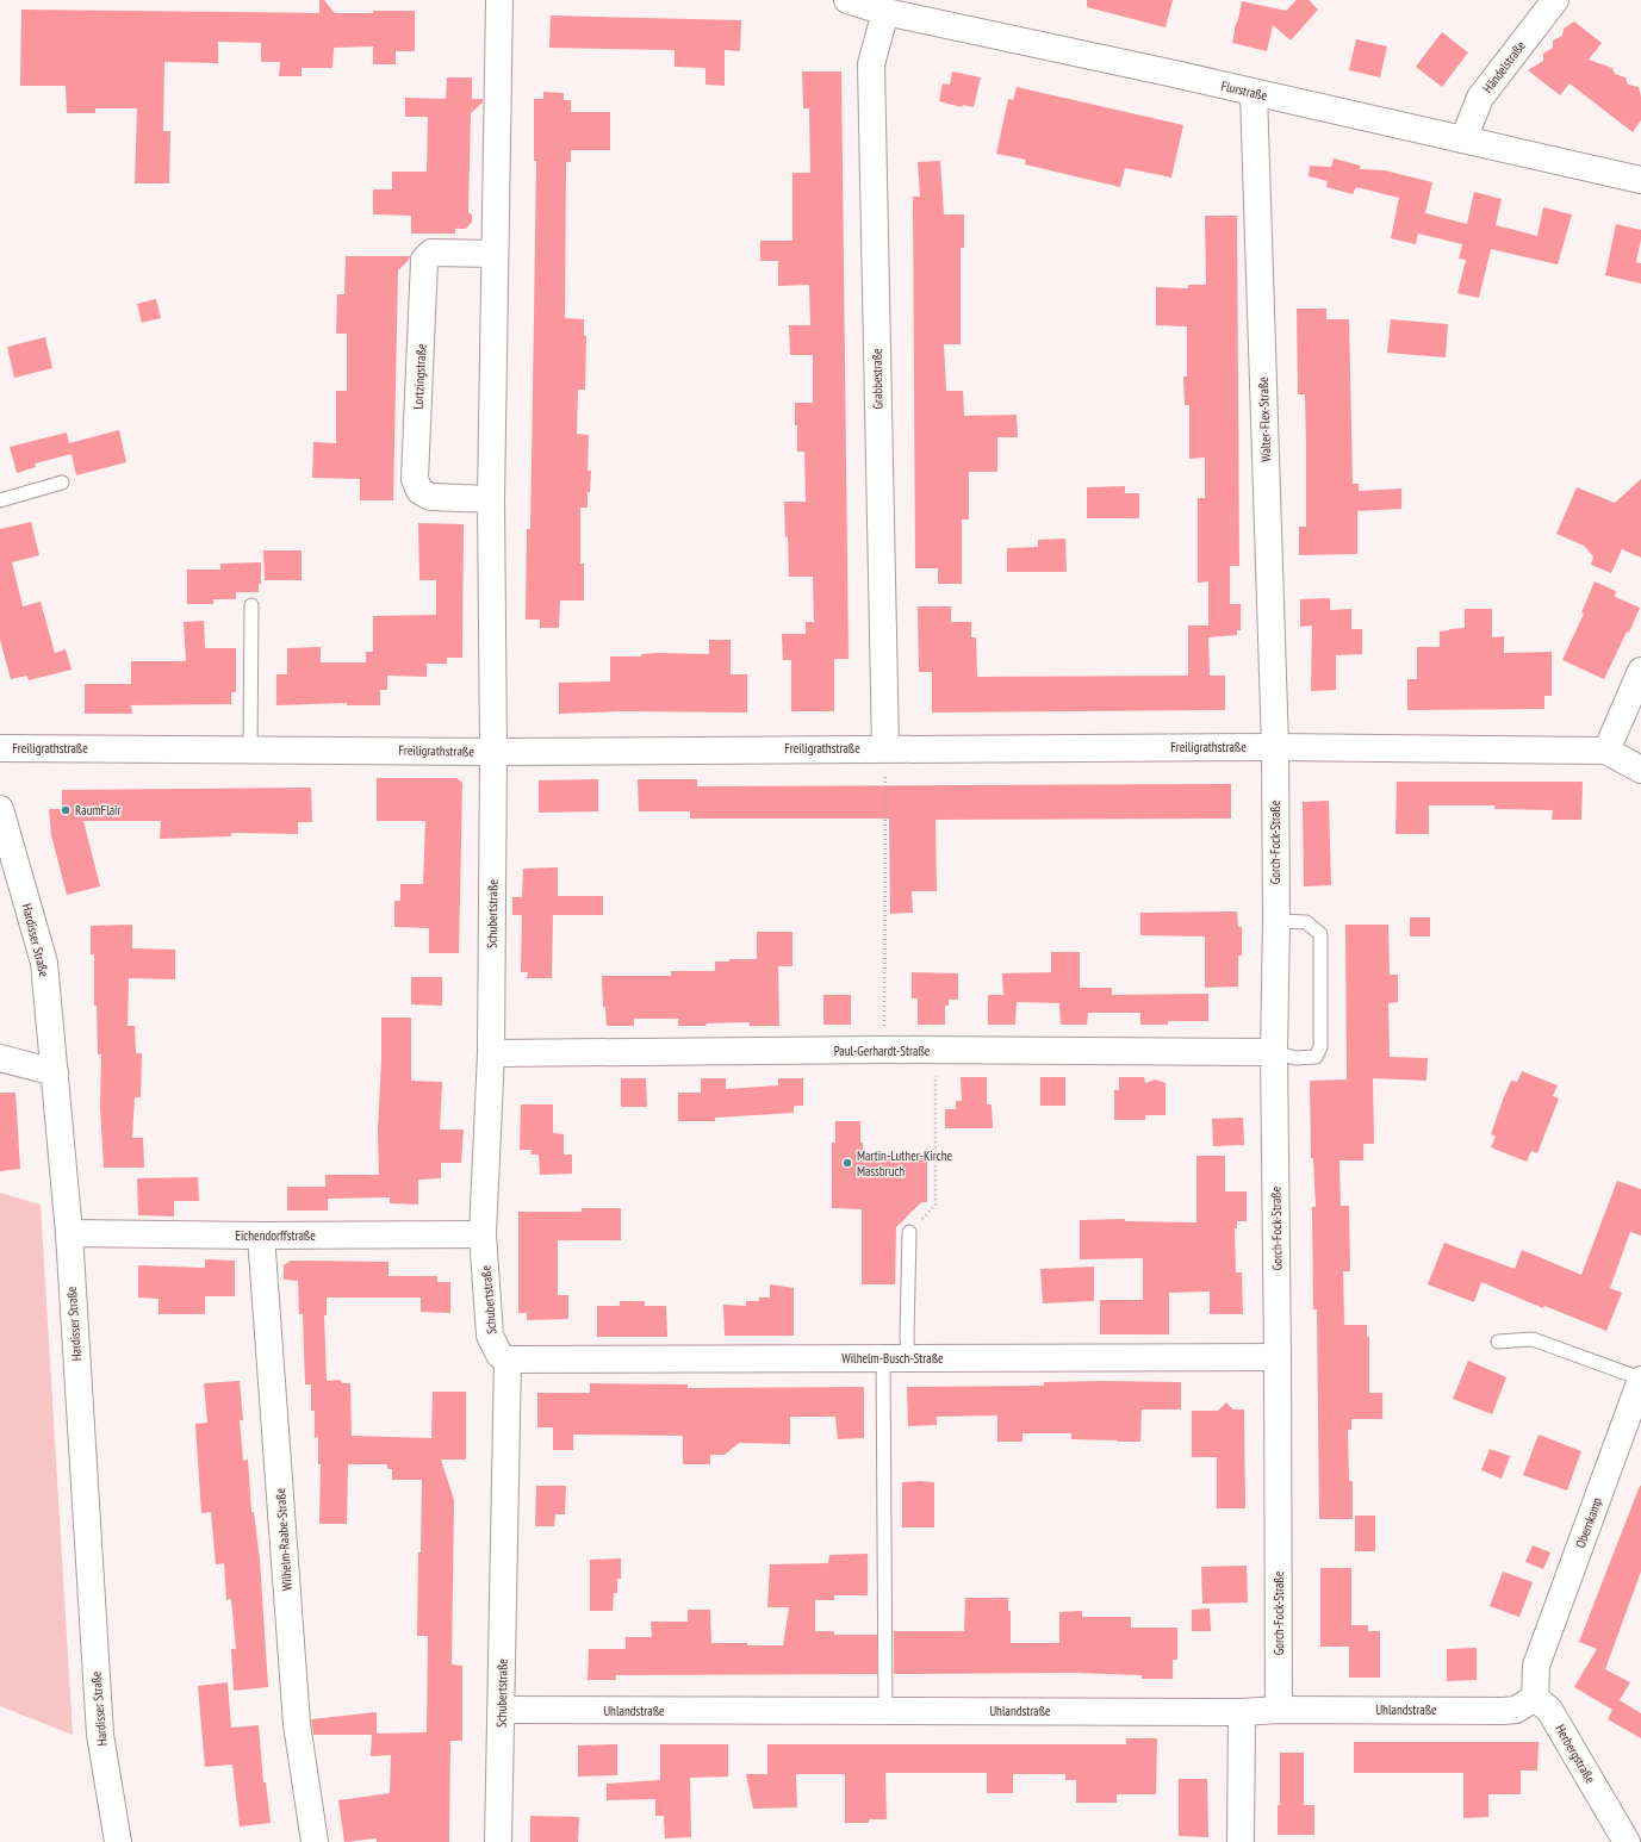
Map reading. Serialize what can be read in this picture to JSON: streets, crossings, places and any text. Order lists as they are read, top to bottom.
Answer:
{
  "streets": {
    "street": [
      "Händelstraße",
      "Flurstraße",
      "Lortzingstraße",
      "Grabbestraße",
      "Walter-Flex-Straße",
      "Freiligrathstraße",
      "Gorch-Fock-Straße",
      "Schubertstraße",
      "Hardisser Straße",
      "Paul-Gerhardt-Straße",
      "Eichendorffstraße",
      "Wilhelm-Busch-Straße",
      "Obernkamp",
      "Wilhelm-Raabe-Straße",
      "Uhlandstraße",
      "Herbergstraße"
    ]
  },
  "crossings": [
    ["Händelstraße", "Flurstraße"],
    ["Flurstraße", "Grabbestraße"],
    ["Flurstraße", "Walter-Flex-Straße"],
    ["Grabbestraße", "Freiligrathstraße"],
    ["Walter-Flex-Straße", "Freiligrathstraße"],
    ["Walter-Flex-Straße", "Gorch-Fock-Straße"],
    ["Freiligrathstraße", "Gorch-Fock-Straße"],
    ["Freiligrathstraße", "Schubertstraße"],
    ["Gorch-Fock-Straße", "Paul-Gerhardt-Straße"],
    ["Gorch-Fock-Straße", "Wilhelm-Busch-Straße"],
    ["Gorch-Fock-Straße", "Uhlandstraße"],
    ["Schubertstraße", "Paul-Gerhardt-Straße"],
    ["Schubertstraße", "Eichendorffstraße"],
    ["Schubertstraße", "Wilhelm-Busch-Straße"],
    ["Schubertstraße", "Uhlandstraße"],
    ["Hardisser Straße", "Eichendorffstraße"],
    ["Eichendorffstraße", "Wilhelm-Raabe-Straße"],
    ["Obernkamp", "Uhlandstraße"],
    ["Obernkamp", "Herbergstraße"],
    ["Uhlandstraße", "Herbergstraße"]
  ],
  "places": ["RaumFlair", "Martin-Luther-Kirche Massbruch"]
}
